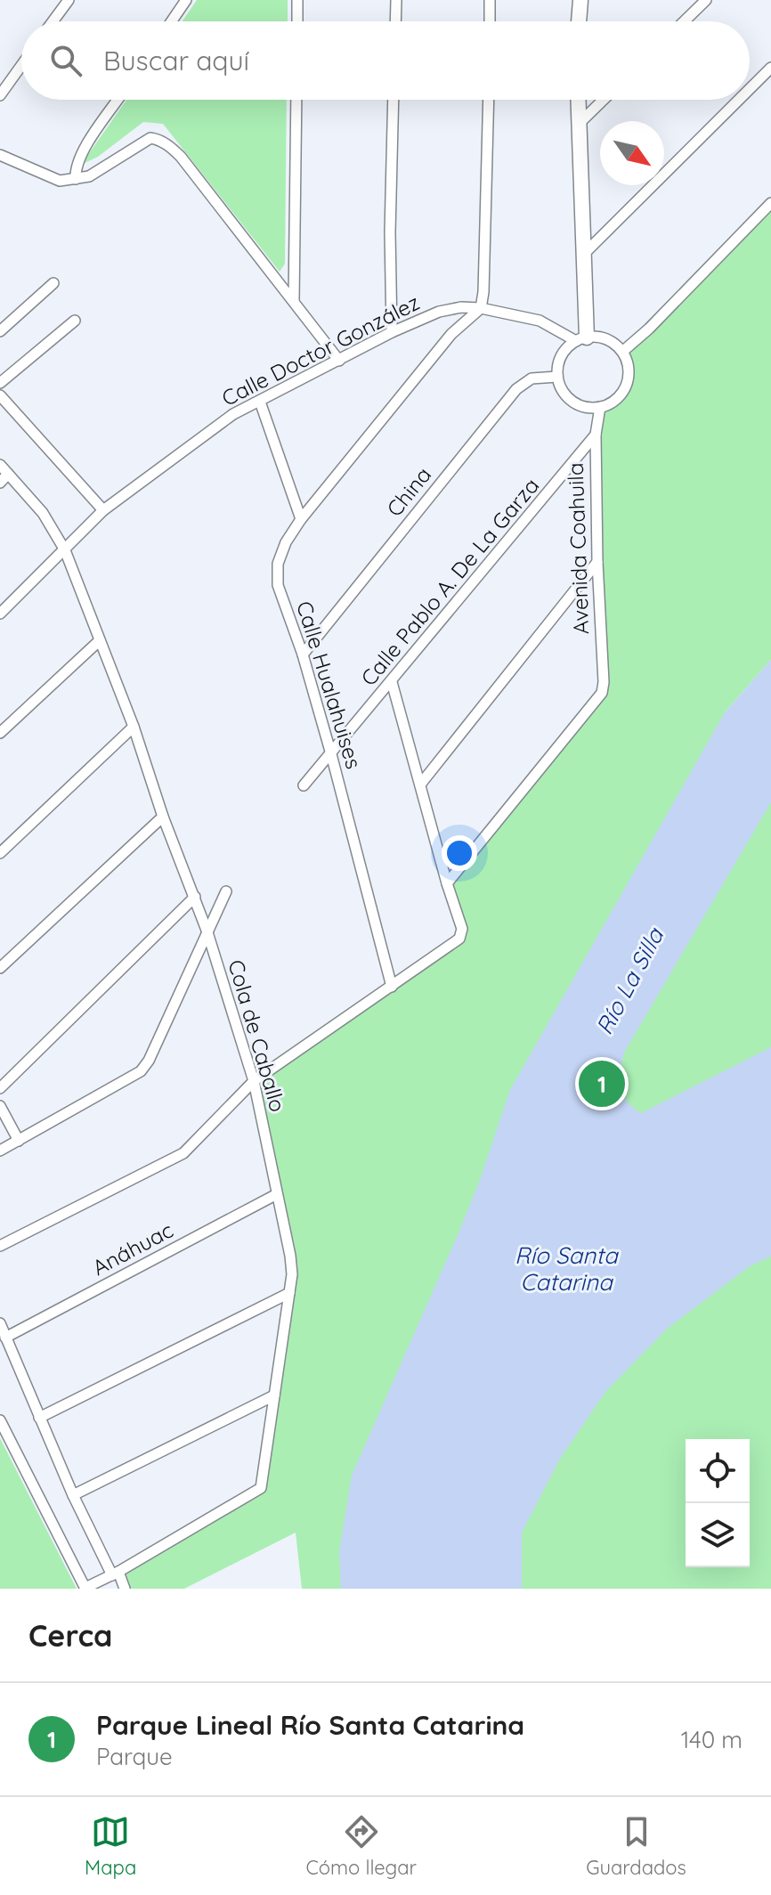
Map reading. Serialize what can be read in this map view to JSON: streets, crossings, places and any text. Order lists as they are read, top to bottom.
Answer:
{
  "streets": {
    "street": [
      "Calle Doctor González",
      "China",
      "Avenida Coahuila",
      "Calle Pablo A. De La Garza",
      "Calle Hualahuises",
      "Cola de Caballo",
      "Anáhuac"
    ]
  },
  "crossings": [
    ["Calle Doctor González", "China"],
    ["Calle Doctor González", "Avenida Coahuila"],
    ["Calle Doctor González", "Calle Hualahuises"],
    ["Calle Doctor González", "Cola de Caballo"],
    ["China", "Avenida Coahuila"],
    ["China", "Calle Hualahuises"],
    ["Avenida Coahuila", "Calle Pablo A. De La Garza"],
    ["Calle Pablo A. De La Garza", "Calle Hualahuises"],
    ["Cola de Caballo", "Anáhuac"]
  ],
  "water": ["Río La Silla", "Río Santa Catarina"],
  "north": "bottom right",
  "page": {
    "search": "Buscar aquí",
    "pins": "1",
    "heading": "Cerca",
    "list": [
      {
        "mark": "1",
        "name": "Parque Lineal Río Santa Catarina",
        "note": "Parque",
        "value": "140 m"
      }
    ],
    "nav": ["Mapa", "Cómo llegar", "Guardados"]
  }
}
